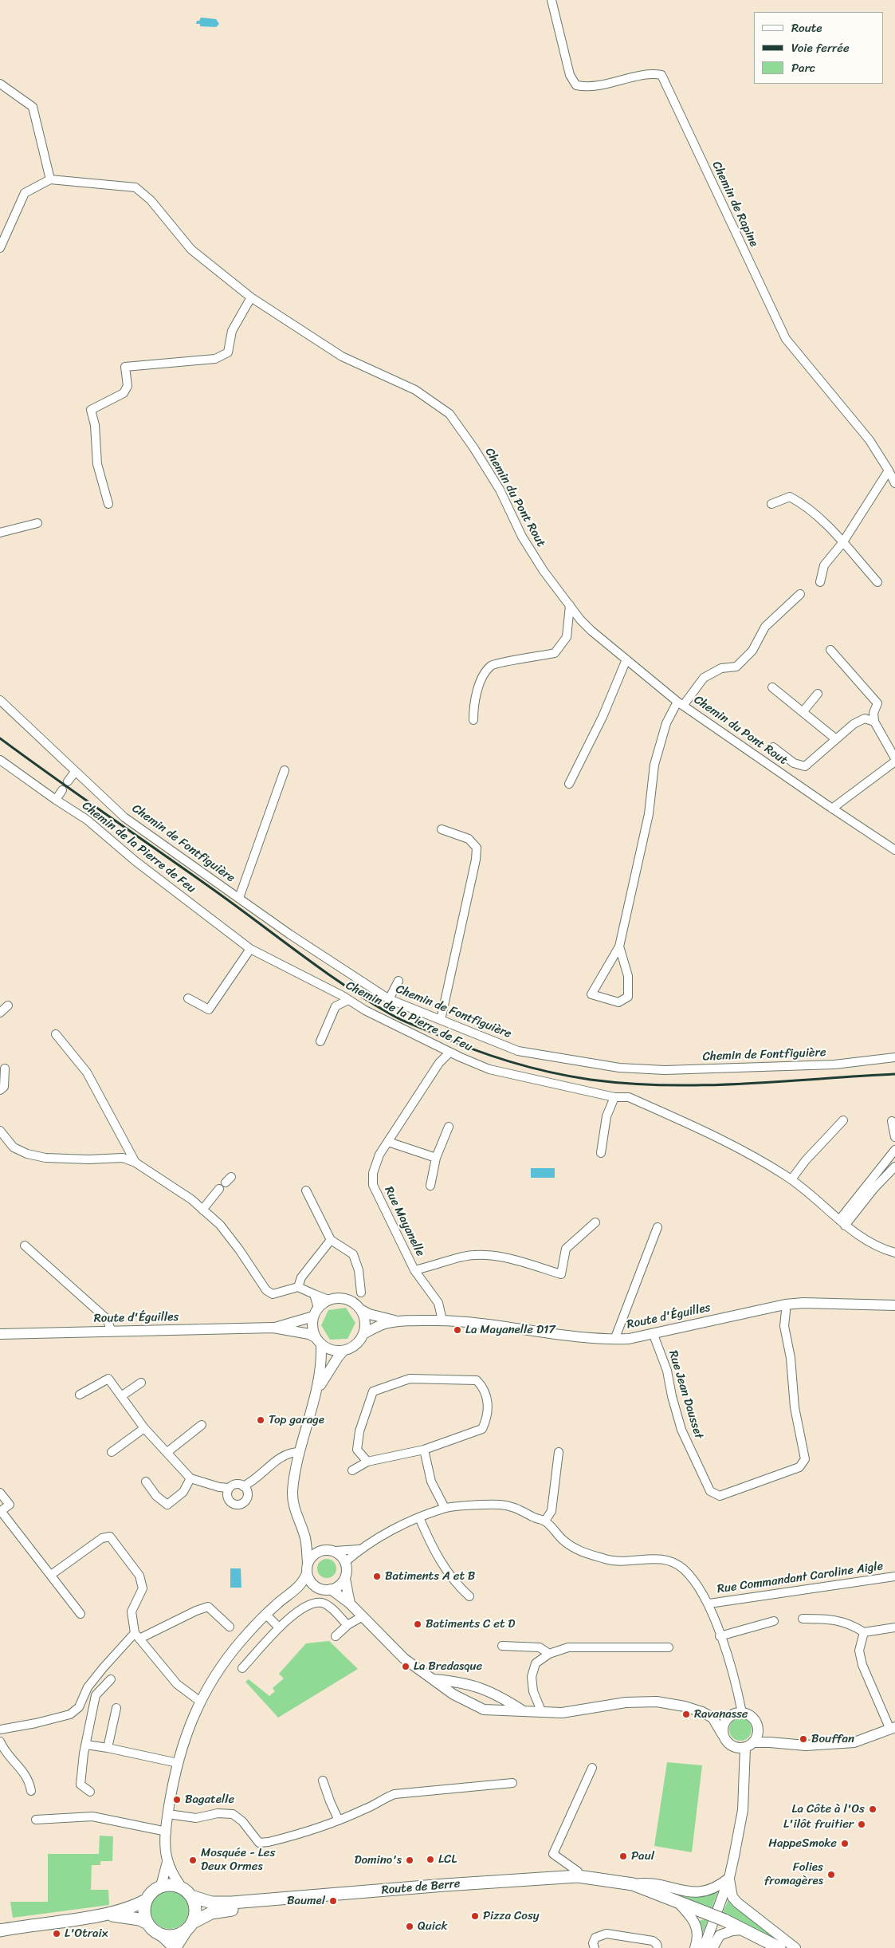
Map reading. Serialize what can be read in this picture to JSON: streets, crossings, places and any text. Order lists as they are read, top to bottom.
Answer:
{
  "streets": {
    "main road": ["Route de Berre"],
    "street": [
      "Chemin de Rapine",
      "Chemin du Pont Rout",
      "Chemin de Fontfiguière",
      "Chemin de la Pierre de Feu",
      "Rue Mayanelle",
      "Route d'Éguilles",
      "Rue Jean Dausset",
      "Rue Commandant Caroline Aigle"
    ]
  },
  "crossings": [
    ["Chemin de la Pierre de Feu", "Rue Mayanelle"],
    ["Rue Mayanelle", "Route d'Éguilles"],
    ["Route d'Éguilles", "Rue Jean Dausset"]
  ],
  "places": [
    "La Mayanelle D17",
    "Top garage",
    "Batiments A et B",
    "Batiments C et D",
    "La Bredasque",
    "Ravanasse",
    "Bouffan",
    "Bagatelle",
    "La Côte à l'Os",
    "L'ilôt fruitier",
    "HappeSmoke",
    "Paul",
    "LCL",
    "Mosquée - Les Deux Ormes",
    "Domino's",
    "Folies fromagères",
    "Baumel",
    "Pizza Cosy",
    "Quick",
    "L'Otraix"
  ],
  "legend": ["Route", "Voie ferrée", "Parc"]
}
